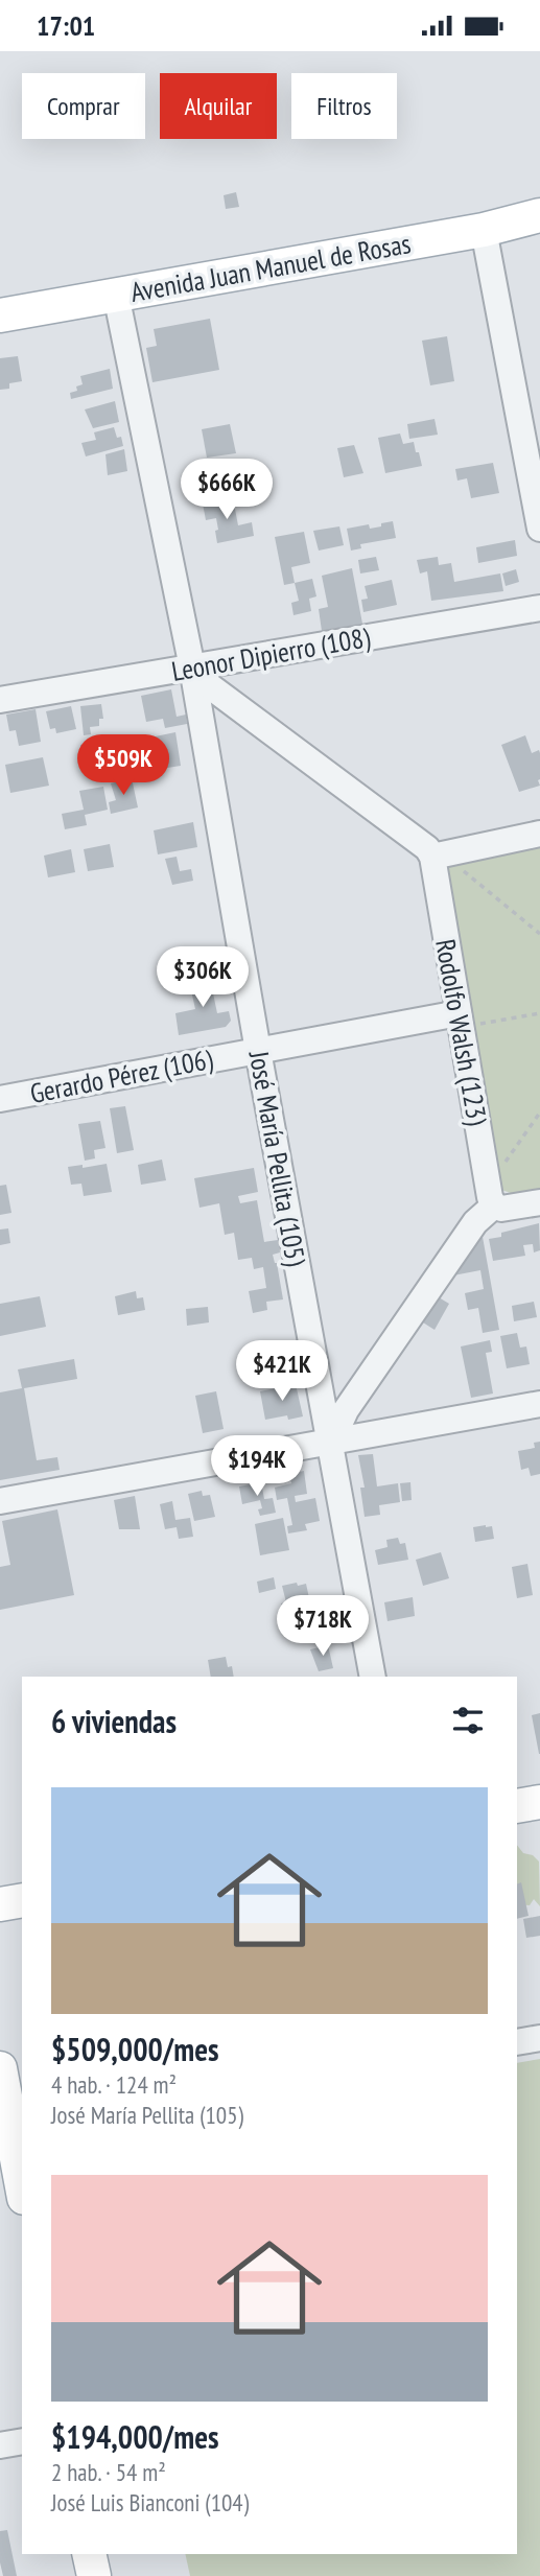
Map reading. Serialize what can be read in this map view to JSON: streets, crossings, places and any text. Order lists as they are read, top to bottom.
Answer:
{
  "streets": {
    "main road": ["Avenida Juan Manuel de Rosas"],
    "street": [
      "Leonor Dipierro (108)",
      "Rodolfo Walsh (123)",
      "Gerardo Pérez (106)",
      "José María Pellita (105)"
    ]
  },
  "crossings": [
    ["Avenida Juan Manuel de Rosas", "José María Pellita (105)"],
    ["Leonor Dipierro (108)", "José María Pellita (105)"],
    ["Rodolfo Walsh (123)", "Gerardo Pérez (106)"],
    ["Gerardo Pérez (106)", "José María Pellita (105)"]
  ],
  "page": {
    "status": "17:01",
    "chip": ["Comprar", "Alquilar", "Filtros"],
    "price": [
      "$666K",
      "$509K",
      "$306K",
      "$421K",
      "$194K",
      "$718K"
    ],
    "heading": "6 viviendas",
    "list": [
      {
        "name": "$509,000/mes",
        "note": "4 hab. · 124 m² · José María Pellita (105)"
      },
      {
        "name": "$194,000/mes",
        "note": "2 hab. · 54 m² · José Luis Bianconi (104)"
      }
    ]
  }
}
